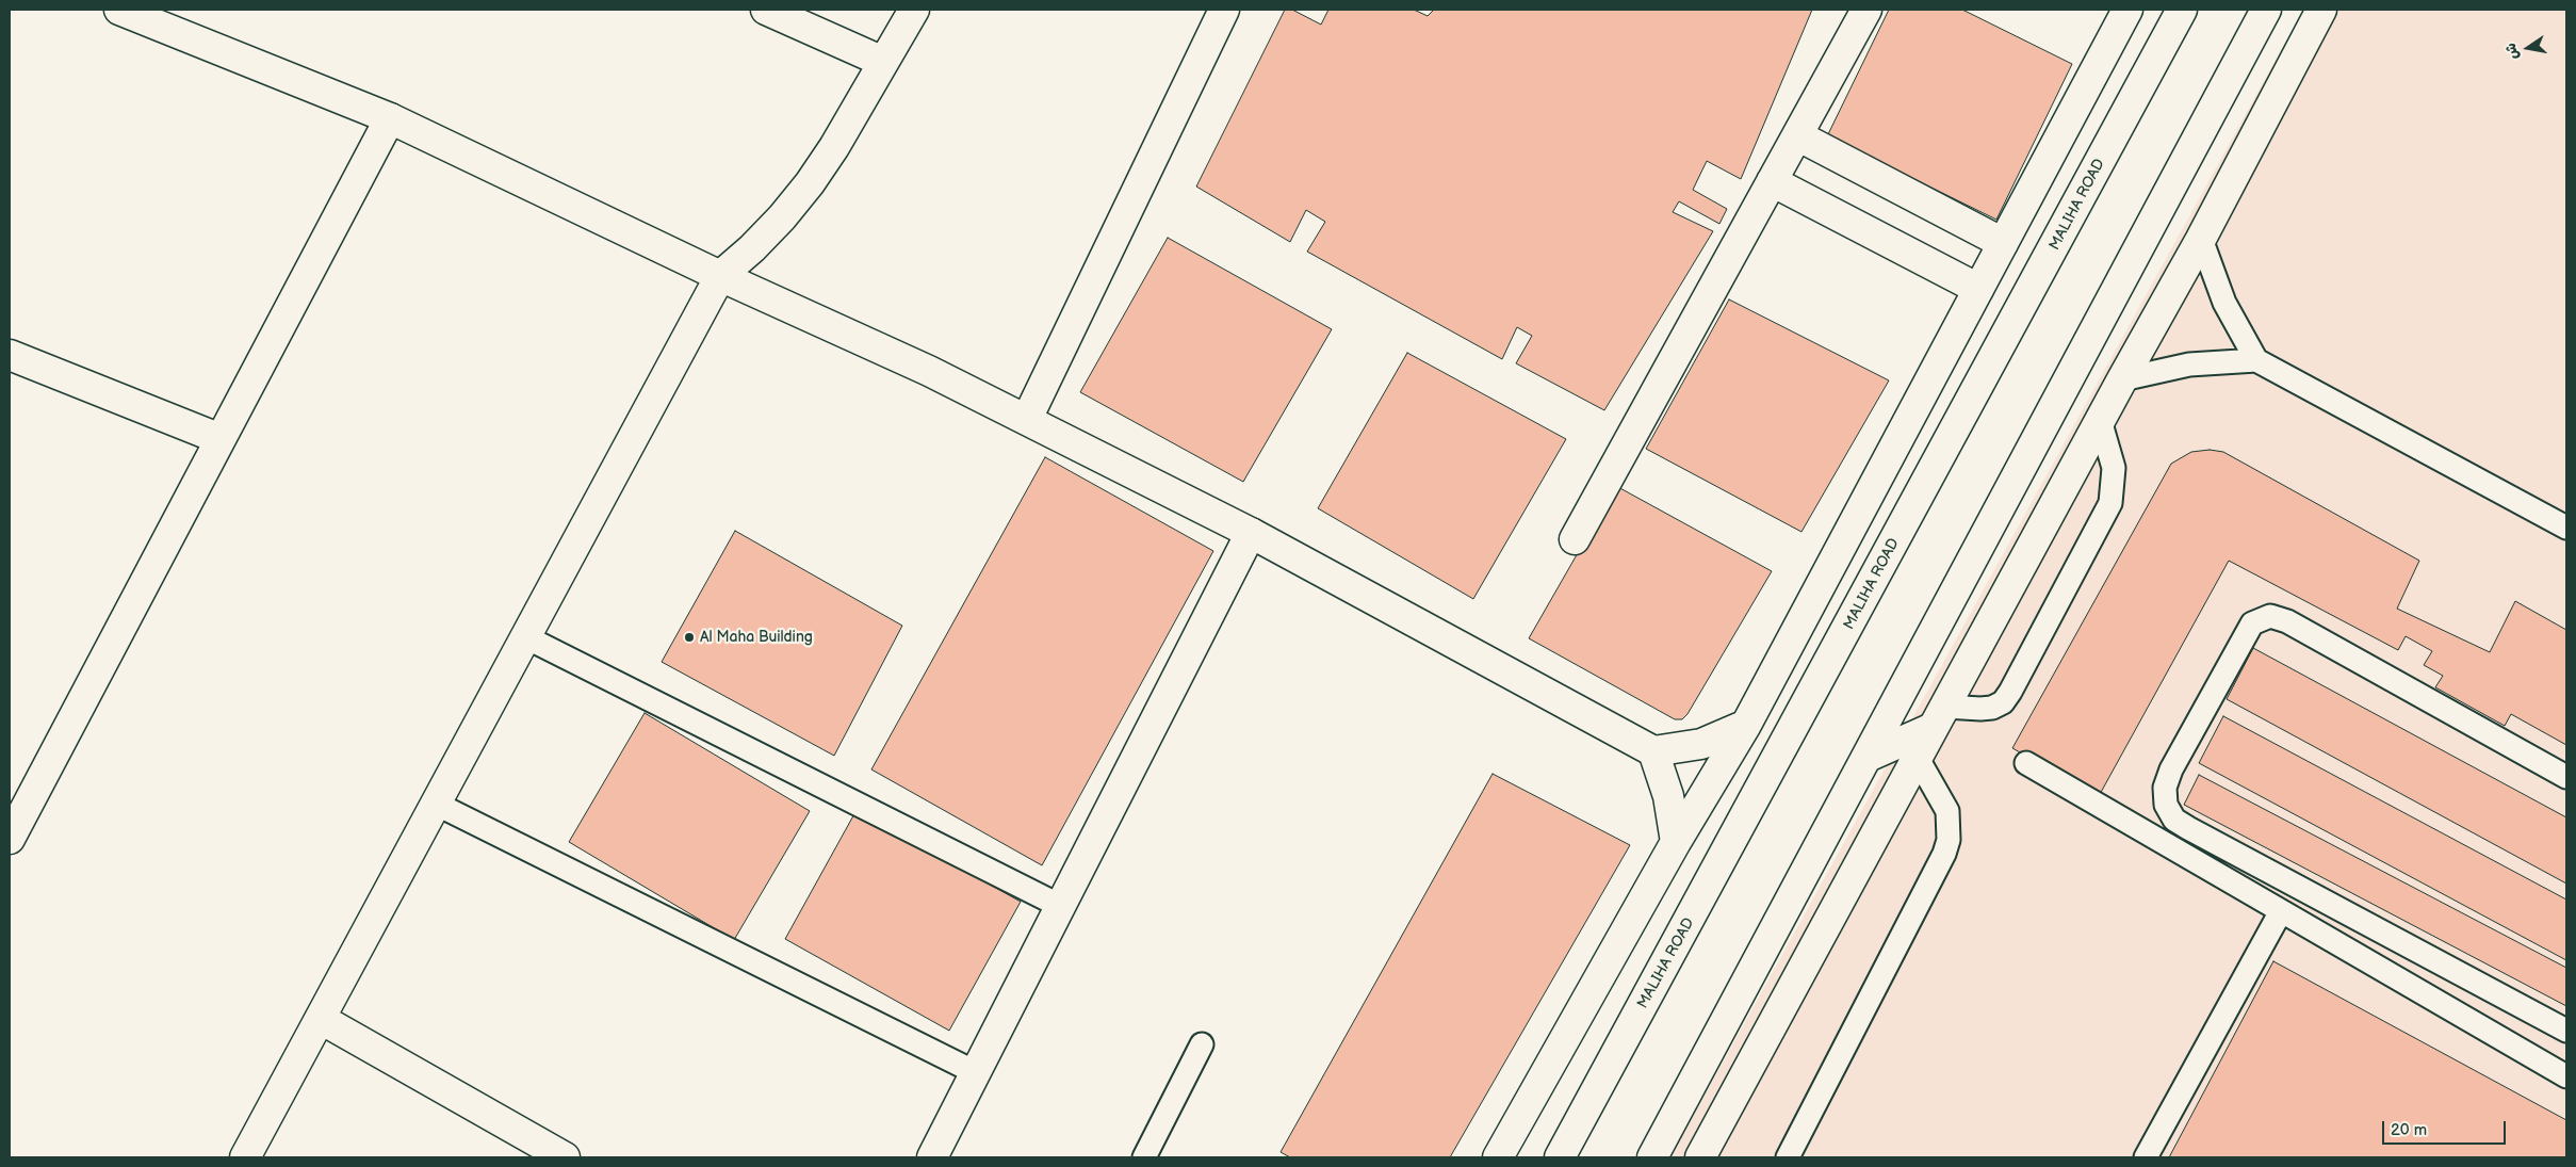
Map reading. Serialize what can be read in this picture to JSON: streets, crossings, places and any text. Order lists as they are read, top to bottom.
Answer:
{
  "streets": {
    "street": ["MALIHA ROAD"]
  },
  "places": ["Al Maha Building"],
  "scale_bar": "20 m",
  "north": "left"
}
